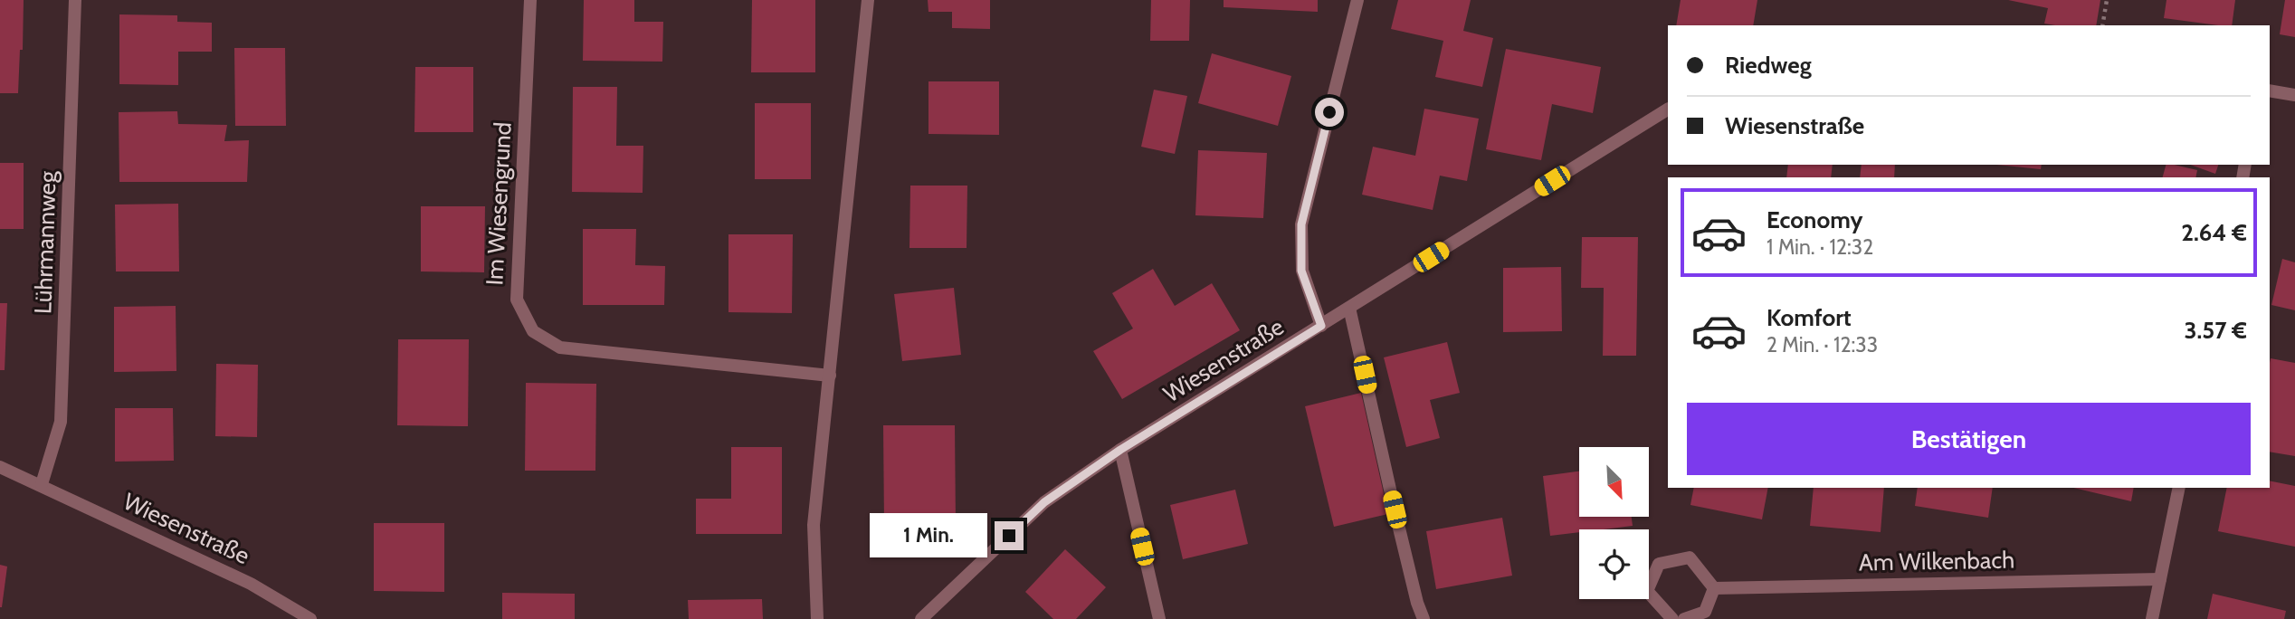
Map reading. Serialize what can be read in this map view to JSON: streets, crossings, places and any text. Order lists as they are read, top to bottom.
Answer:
{
  "streets": {
    "street": [
      "Im Wiesengrund",
      "Lührmannweg",
      "Wiesenstraße",
      "Am Wilkenbach"
    ]
  },
  "crossings": [
    ["Lührmannweg", "Wiesenstraße"]
  ],
  "north": "bottom right",
  "page": {
    "banner": ["Riedweg", "Wiesenstraße"],
    "list": [
      {
        "name": "Economy",
        "note": "1 Min. · 12:32",
        "value": "2.64 €"
      },
      {
        "name": "Komfort",
        "note": "2 Min. · 12:33",
        "value": "3.57 €"
      }
    ],
    "buttons": "Bestätigen",
    "bubble": "1 Min."
  }
}
